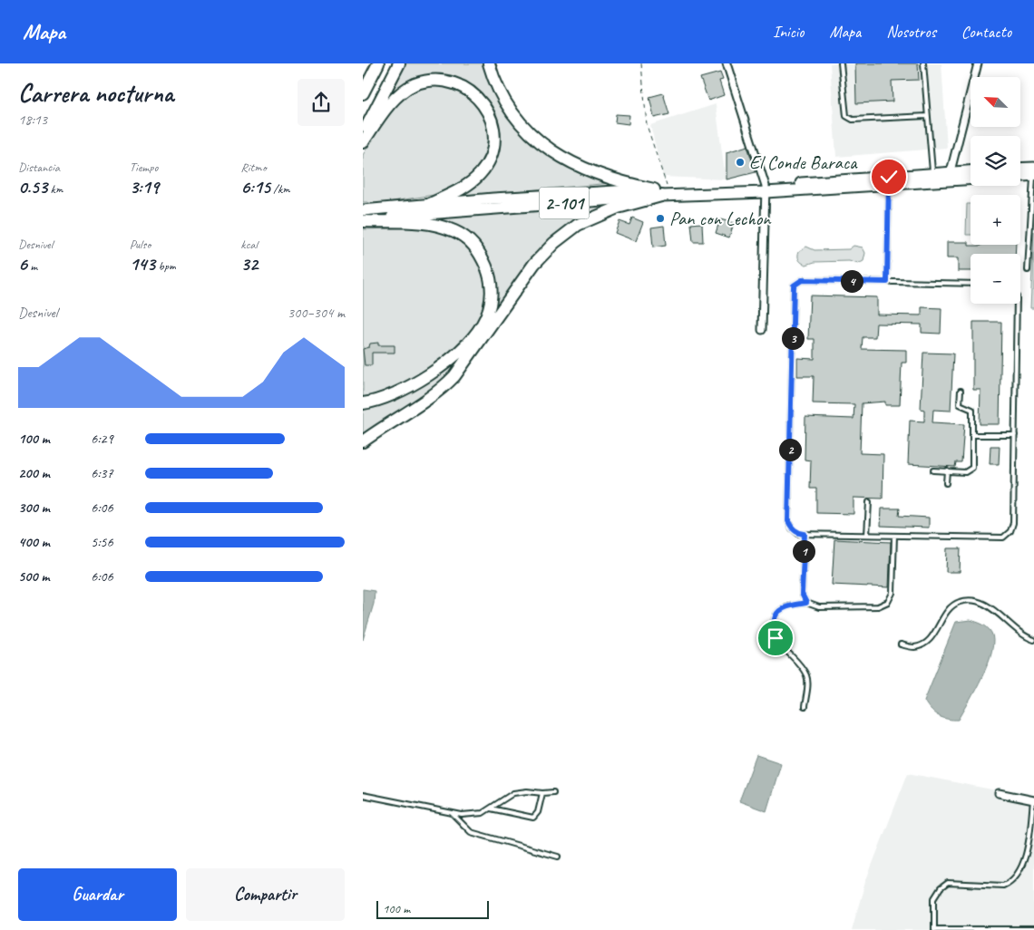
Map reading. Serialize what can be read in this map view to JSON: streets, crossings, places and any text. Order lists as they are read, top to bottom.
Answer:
{
  "streets": {
    "highway": ["2-101"]
  },
  "places": ["El Conde Baraca", "Pan con Lechon"],
  "scale_bar": "100 m",
  "north": "top left",
  "page": {
    "header": "Mapa",
    "nav": [
      "Inicio",
      "Mapa",
      "Nosotros",
      "Contacto"
    ],
    "heading": ["Carrera nocturna", "18:13"],
    "map_buttons": ["+", "−"],
    "stats": [
      ["Distancia", "0.53 km"],
      ["Tiempo", "3:19"],
      ["Ritmo", "6:15 /km"],
      ["Desnivel", "6 m"],
      ["Pulso", "143 bpm"],
      ["kcal", "32"]
    ],
    "pins": [
      "4",
      "3",
      "2",
      "1"
    ],
    "chart": ["Desnivel", "300–304 m"],
    "list": [
      {
        "name": "100 m",
        "note": "6:29"
      },
      {
        "name": "200 m",
        "note": "6:37"
      },
      {
        "name": "300 m",
        "note": "6:06"
      },
      {
        "name": "400 m",
        "note": "5:56"
      },
      {
        "name": "500 m",
        "note": "6:06"
      }
    ],
    "buttons": ["Guardar", "Compartir"],
    "scale": "100 m"
  }
}
